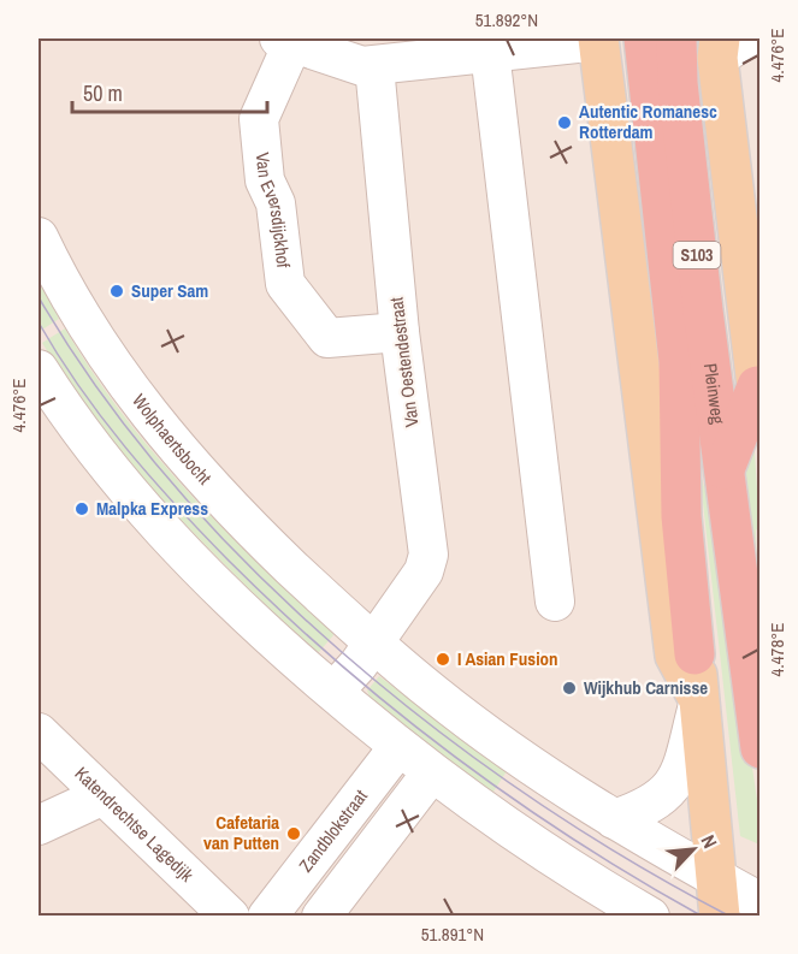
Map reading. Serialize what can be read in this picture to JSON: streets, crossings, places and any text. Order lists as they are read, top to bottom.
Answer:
{
  "streets": {
    "highway": ["S103", "Pleinweg"],
    "street": [
      "Van Eversdijckhof",
      "Van Oestendestraat",
      "Wolphaertsbocht",
      "Katendrechtse Lagedijk",
      "Zandblokstraat"
    ]
  },
  "crossings": [
    ["Van Eversdijckhof", "Van Oestendestraat"],
    ["Van Oestendestraat", "Wolphaertsbocht"],
    ["Pleinweg", "Wolphaertsbocht"]
  ],
  "places": [
    "Autentic Romanesc Rotterdam",
    "Super Sam",
    "Malpka Express",
    "I Asian Fusion",
    "Wijkhub Carnisse",
    "Cafetaria van Putten"
  ],
  "scale_bar": "50 m",
  "north": "top right",
  "coordinates": [
    "51.892°N",
    "4.476°E",
    "4.478°E",
    "51.891°N"
  ]
}
